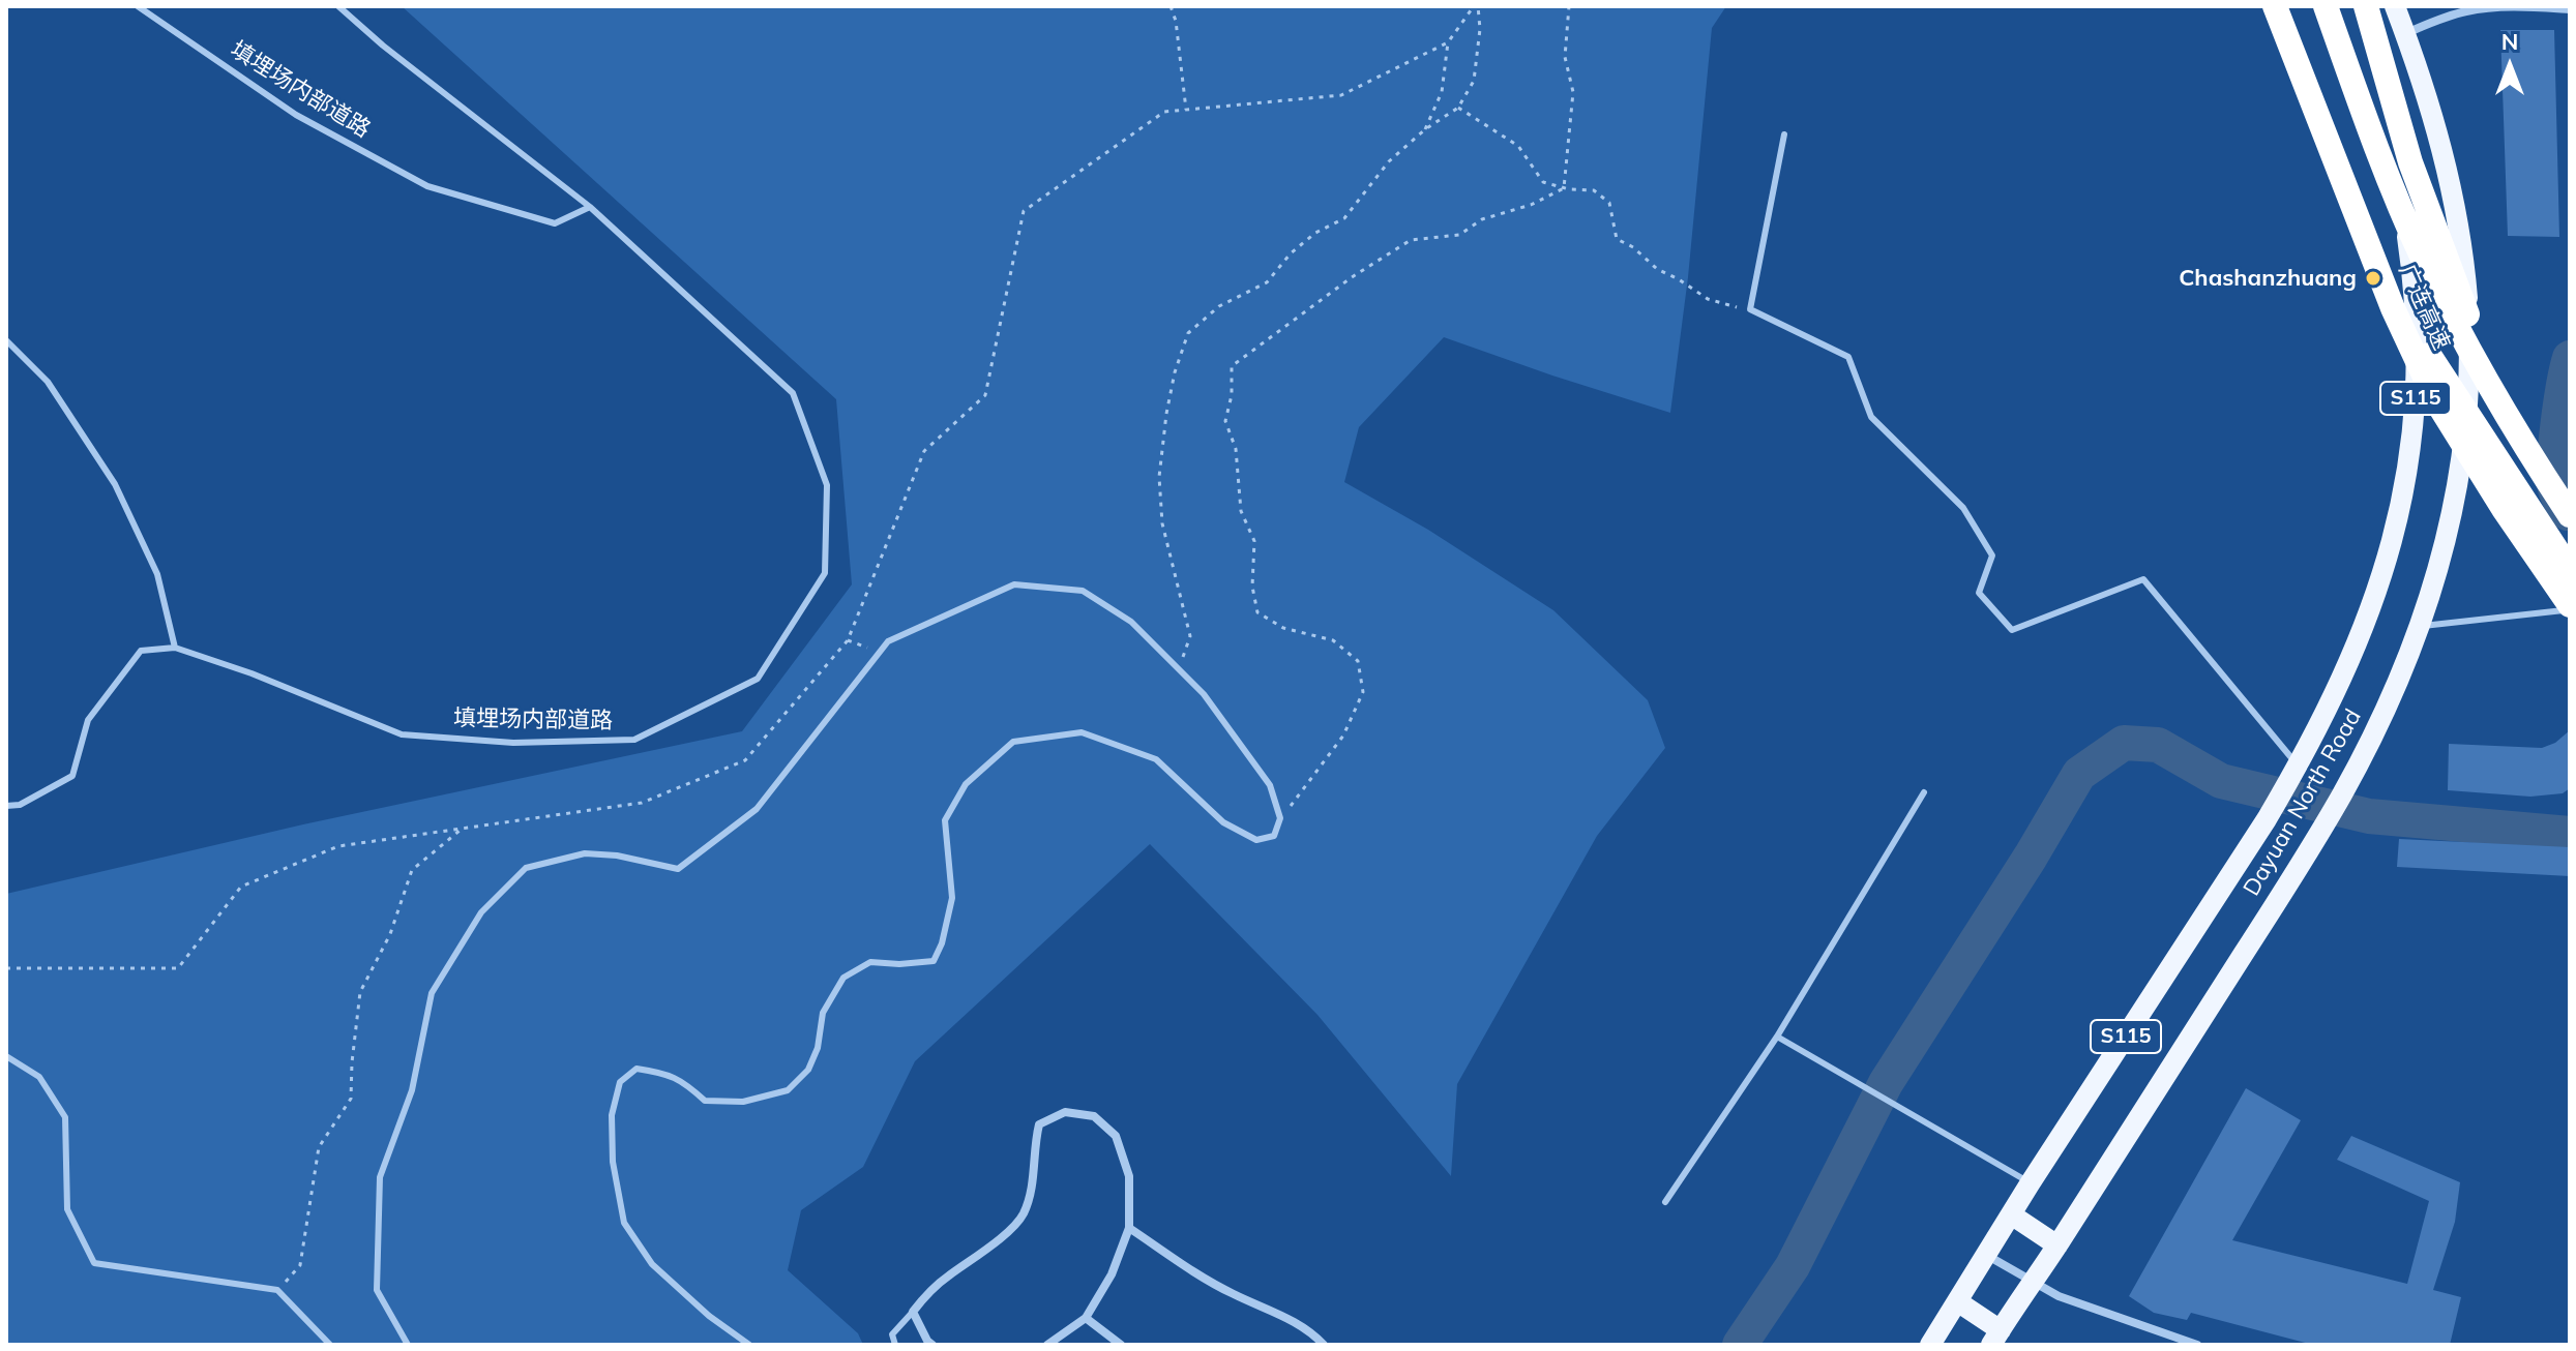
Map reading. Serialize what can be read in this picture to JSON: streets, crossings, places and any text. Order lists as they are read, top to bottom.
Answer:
{
  "streets": {
    "highway": ["广连高速"],
    "main road": ["S115", "Dayuan North Road"],
    "lane": ["填埋场内部道路"]
  },
  "crossings": [
    ["S115", "Dayuan North Road"]
  ],
  "places": ["Chashanzhuang"],
  "north": "top"
}
